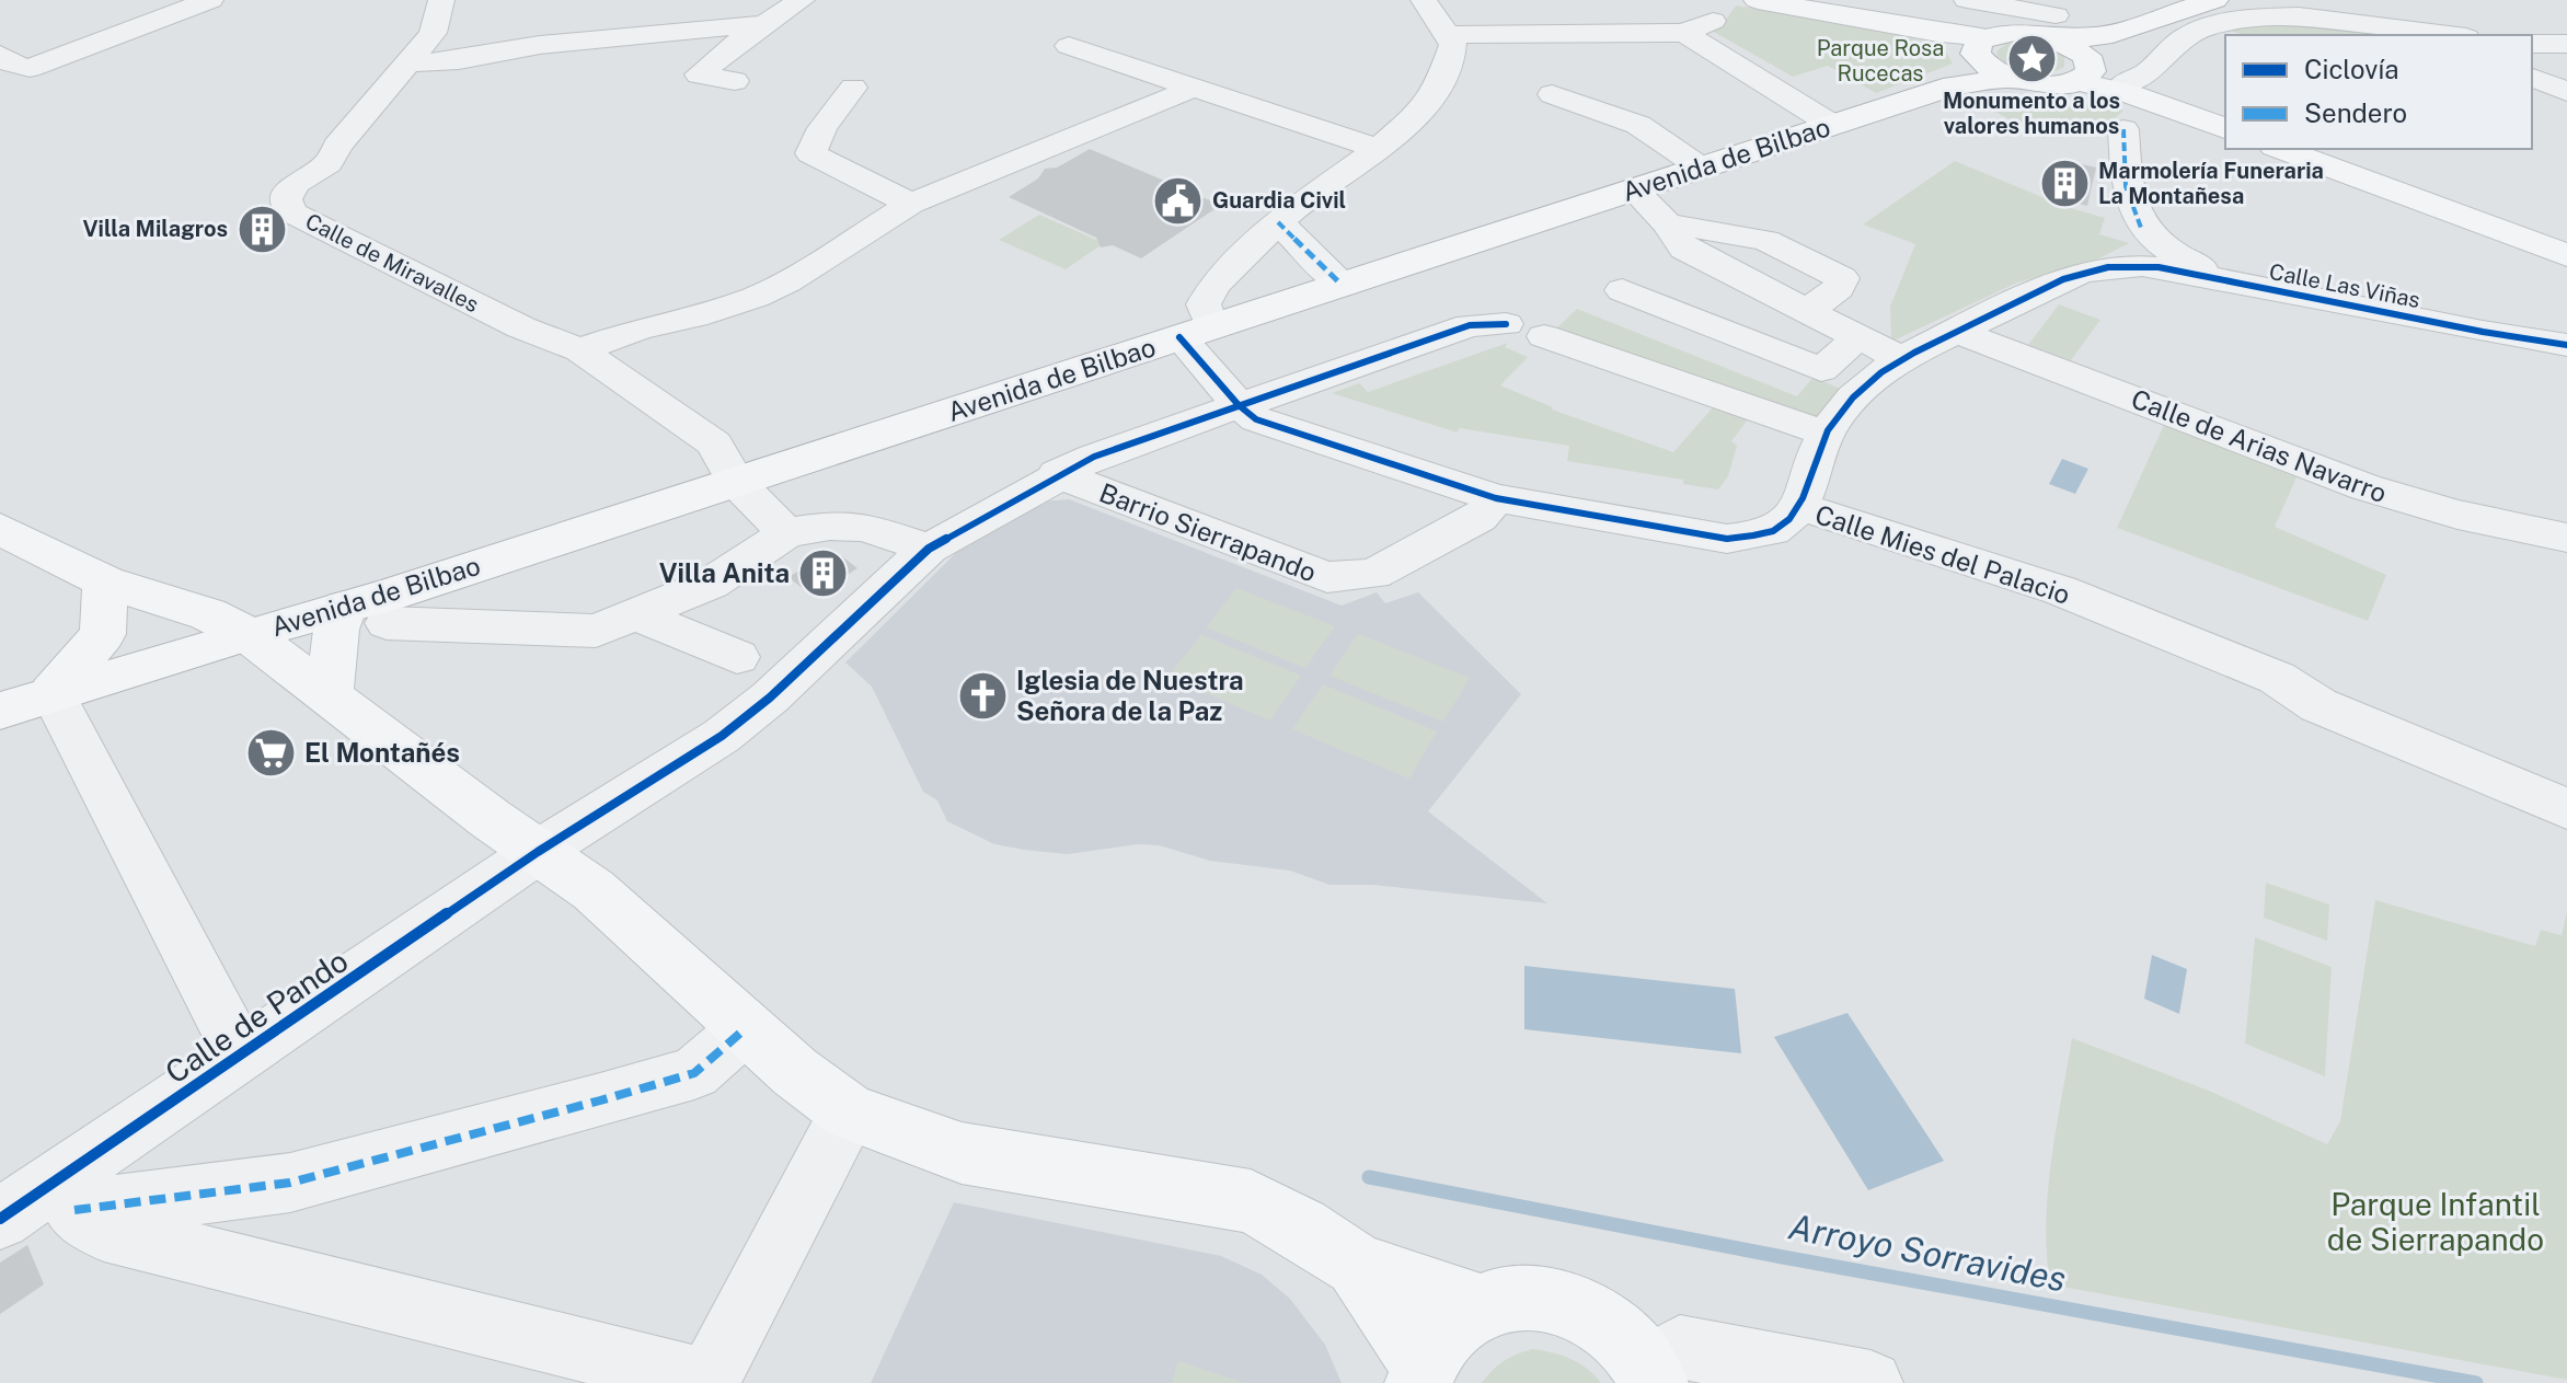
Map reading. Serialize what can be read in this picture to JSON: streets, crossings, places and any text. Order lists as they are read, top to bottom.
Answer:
{
  "streets": {
    "main road": ["Avenida de Bilbao"],
    "street": [
      "Calle de Miravalles",
      "Calle Las Viñas",
      "Calle de Arias Navarro",
      "Barrio Sierrapando",
      "Calle Mies del Palacio",
      "Calle de Pando"
    ]
  },
  "crossings": [
    ["Avenida de Bilbao", "Calle de Miravalles"],
    ["Avenida de Bilbao", "Calle Mies del Palacio"],
    ["Barrio Sierrapando", "Calle Mies del Palacio"],
    ["Barrio Sierrapando", "Calle de Pando"],
    ["Calle Mies del Palacio", "Calle de Pando"]
  ],
  "water": ["Arroyo Sorravides"],
  "parks": ["Parque Rosa Rucecas", "Parque Infantil de Sierrapando"],
  "places": {
    "place": ["Monumento a los valores humanos"],
    "building": ["Marmolería Funeraria La Montañesa", "Villa Milagros", "Villa Anita"],
    "public building": ["Guardia Civil"],
    "church": ["Iglesia de Nuestra Señora de la Paz"],
    "supermarket": ["El Montañés"]
  },
  "legend": ["Ciclovía", "Sendero"]
}
